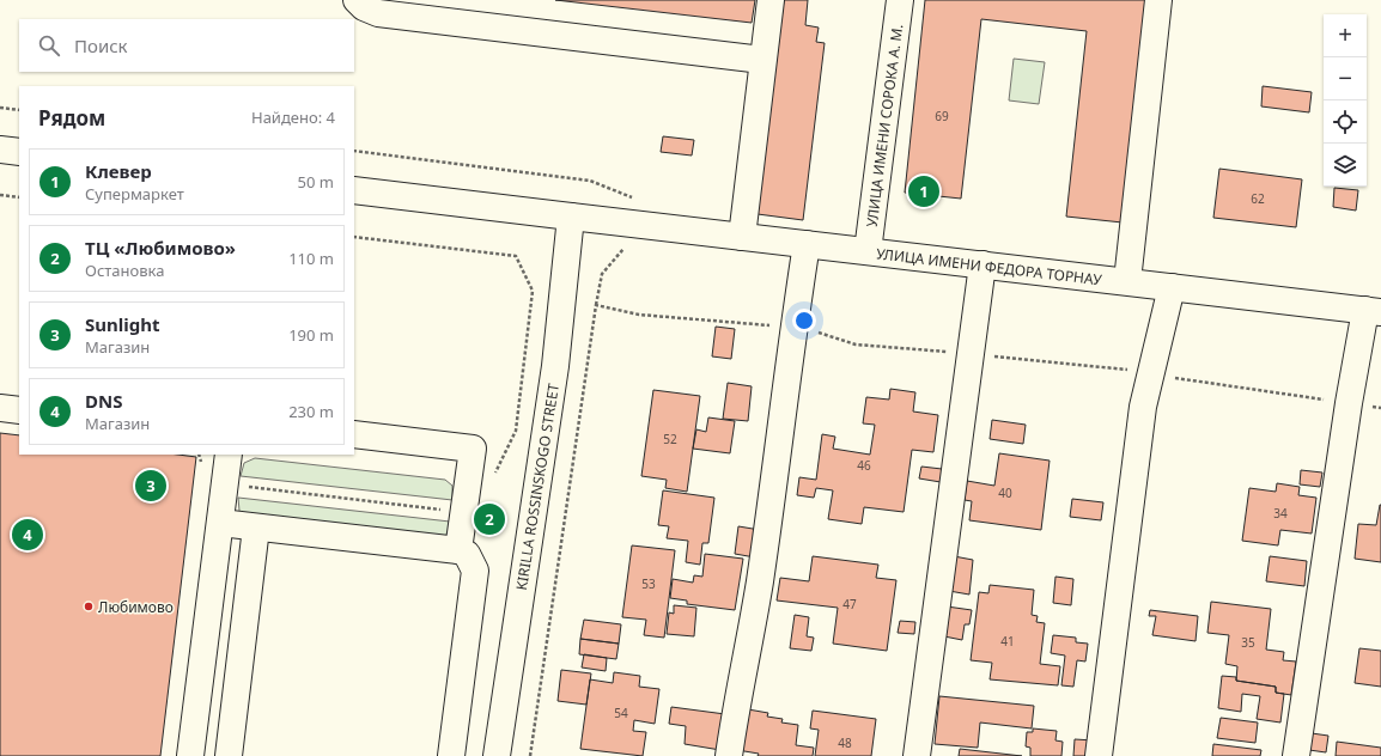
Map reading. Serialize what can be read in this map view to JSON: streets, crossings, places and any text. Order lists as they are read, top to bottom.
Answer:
{
  "streets": {
    "street": ["УЛИЦА ИМЕНИ СОРОКА А. М.", "УЛИЦА ИМЕНИ ФЕДОРА ТОРНАУ", "KIRILLA ROSSINSKOGO STREET"]
  },
  "crossings": [
    ["УЛИЦА ИМЕНИ СОРОКА А. М.", "УЛИЦА ИМЕНИ ФЕДОРА ТОРНАУ"],
    ["УЛИЦА ИМЕНИ ФЕДОРА ТОРНАУ", "KIRILLA ROSSINSKOGO STREET"]
  ],
  "places": ["Любимово"],
  "house_numbers": [
    "69",
    "62",
    "52",
    "46",
    "40",
    "34",
    "53",
    "47",
    "41",
    "35",
    "54",
    "48"
  ],
  "page": {
    "map_buttons": ["+", "−"],
    "search": "Поиск",
    "heading": ["Рядом", "Найдено: 4"],
    "list": [
      {
        "mark": "1",
        "name": "Клевер",
        "note": "Супермаркет",
        "value": "50 m"
      },
      {
        "mark": "2",
        "name": "ТЦ «Любимово»",
        "note": "Остановка",
        "value": "110 m"
      },
      {
        "mark": "3",
        "name": "Sunlight",
        "note": "Магазин",
        "value": "190 m"
      },
      {
        "mark": "4",
        "name": "DNS",
        "note": "Магазин",
        "value": "230 m"
      }
    ],
    "pins": [
      "1",
      "3",
      "2",
      "4"
    ]
  }
}
